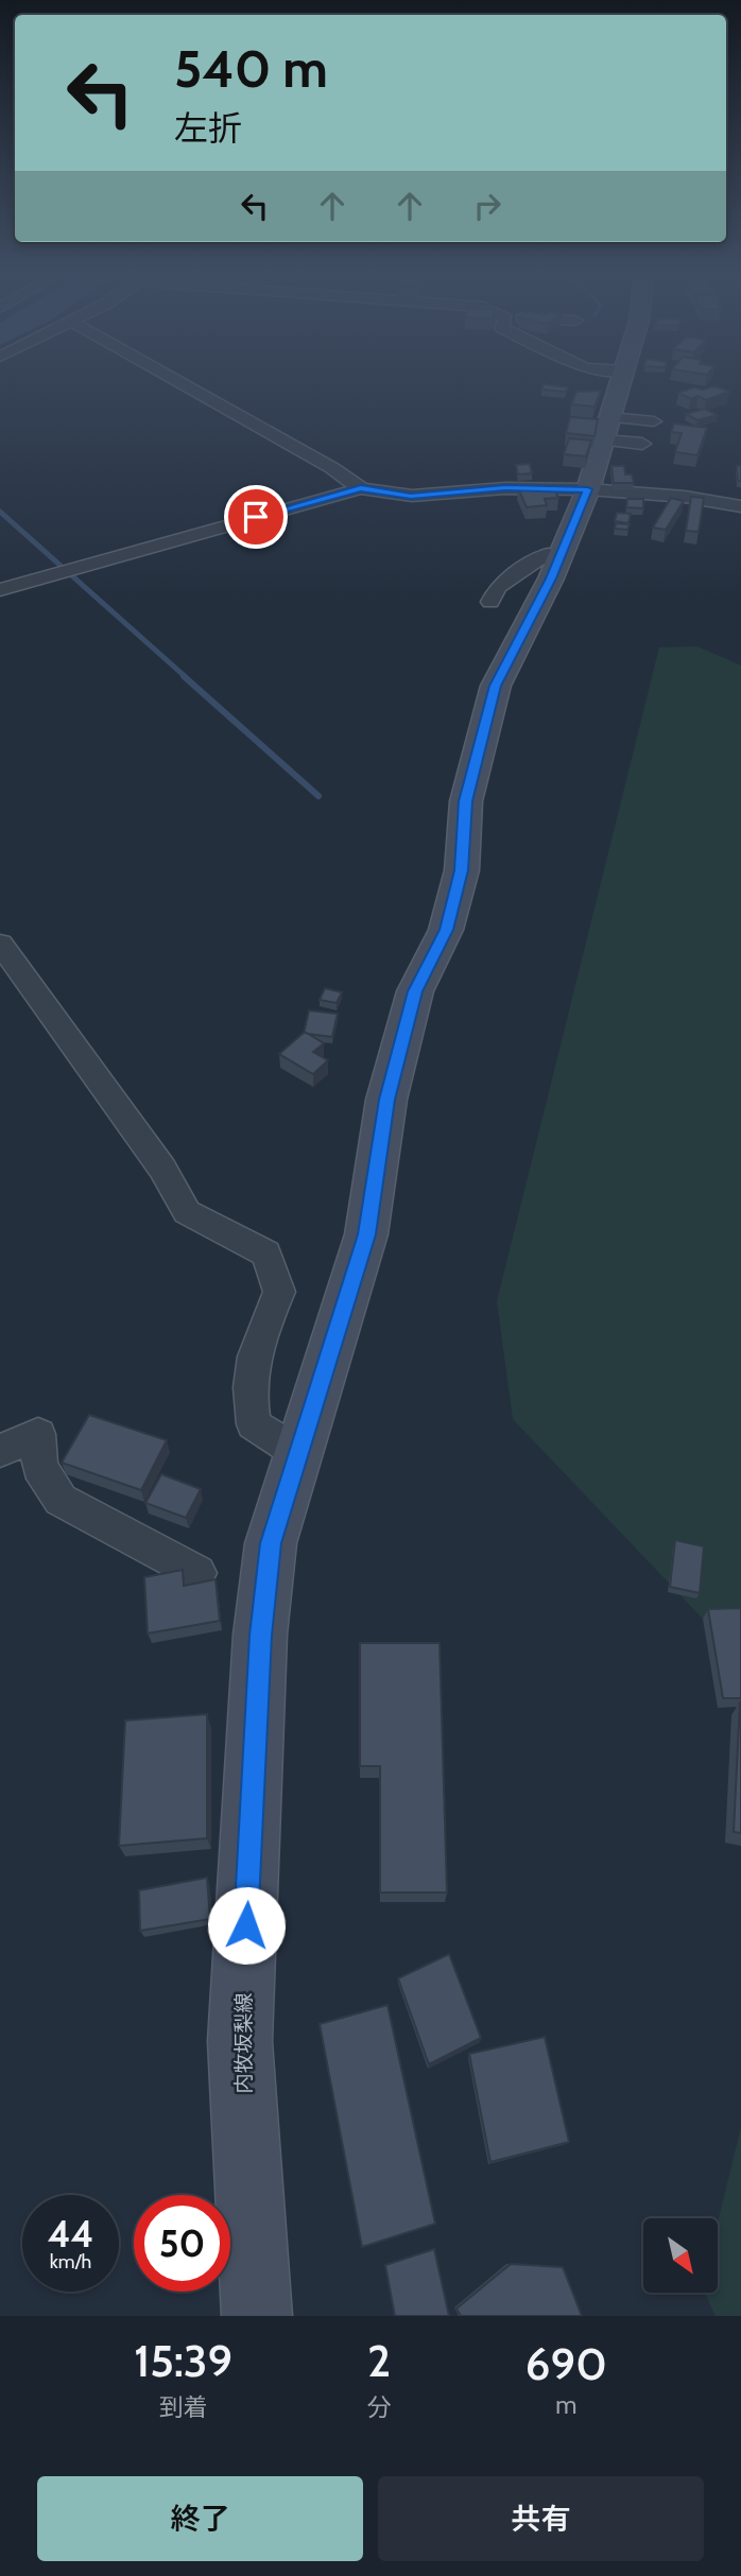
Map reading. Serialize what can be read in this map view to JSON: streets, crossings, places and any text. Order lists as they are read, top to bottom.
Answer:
{
  "streets": {
    "main road": ["内牧坂梨線"]
  },
  "north": "bottom right",
  "page": {
    "turn": ["540 m", "左折"],
    "speed": "44 km/h",
    "limit": "50",
    "eta": [
      "15:39",
      "到着",
      "2",
      "分",
      "690",
      "m"
    ],
    "buttons": ["終了", "共有"]
  }
}
